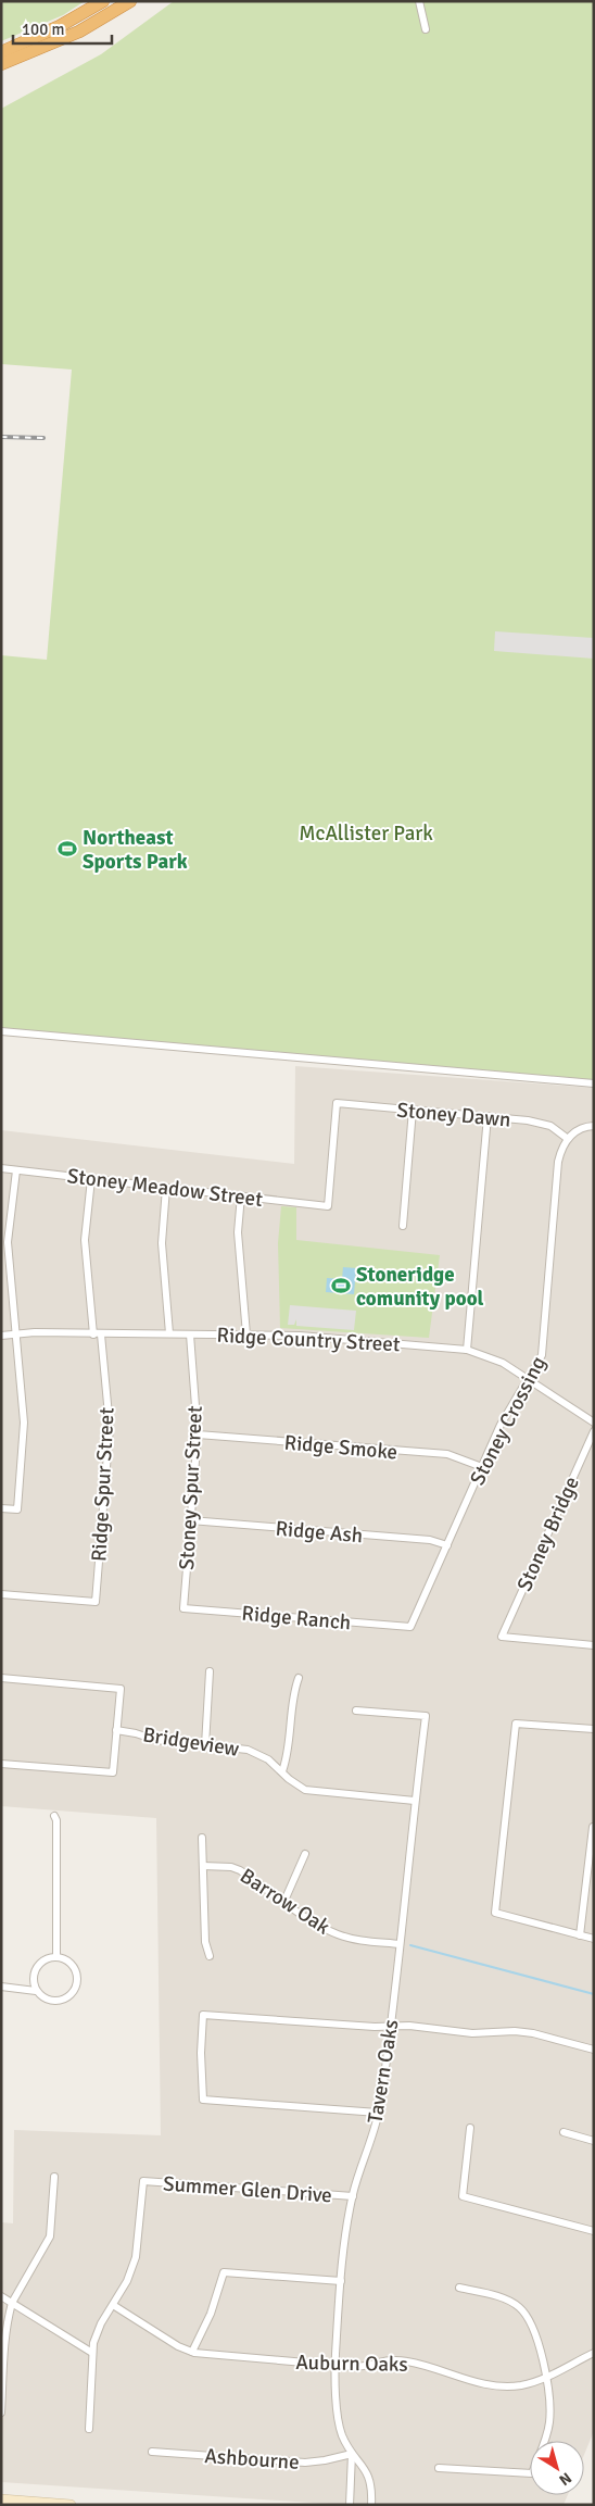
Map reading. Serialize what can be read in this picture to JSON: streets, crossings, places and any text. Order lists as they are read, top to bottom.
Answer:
{
  "streets": {
    "street": [
      "Stoney Dawn",
      "Stoney Meadow Street",
      "Ridge Country Street",
      "Stoney Crossing",
      "Ridge Smoke",
      "Ridge Spur Street",
      "Stoney Spur Street",
      "Ridge Ash",
      "Stoney Bridge",
      "Ridge Ranch",
      "Bridgeview",
      "Barrow Oak",
      "Tavern Oaks",
      "Summer Glen Drive",
      "Auburn Oaks",
      "Ashbourne"
    ]
  },
  "crossings": [
    ["Stoney Dawn", "Stoney Meadow Street"],
    ["Stoney Dawn", "Stoney Crossing"],
    ["Stoney Meadow Street", "Ridge Spur Street"],
    ["Ridge Country Street", "Stoney Crossing"],
    ["Ridge Country Street", "Ridge Spur Street"],
    ["Ridge Country Street", "Stoney Spur Street"],
    ["Stoney Crossing", "Ridge Smoke"],
    ["Stoney Crossing", "Ridge Ash"],
    ["Stoney Crossing", "Ridge Ranch"],
    ["Ridge Smoke", "Stoney Spur Street"],
    ["Stoney Spur Street", "Ridge Ash"],
    ["Stoney Spur Street", "Ridge Ranch"],
    ["Bridgeview", "Tavern Oaks"],
    ["Barrow Oak", "Tavern Oaks"],
    ["Tavern Oaks", "Summer Glen Drive"],
    ["Tavern Oaks", "Auburn Oaks"],
    ["Tavern Oaks", "Ashbourne"],
    ["Summer Glen Drive", "Auburn Oaks"]
  ],
  "parks": ["McAllister Park"],
  "places": {
    "sports": ["Northeast Sports Park", "Stoneridge comunity pool"]
  },
  "scale_bar": "100 m",
  "north": "bottom right"
}
